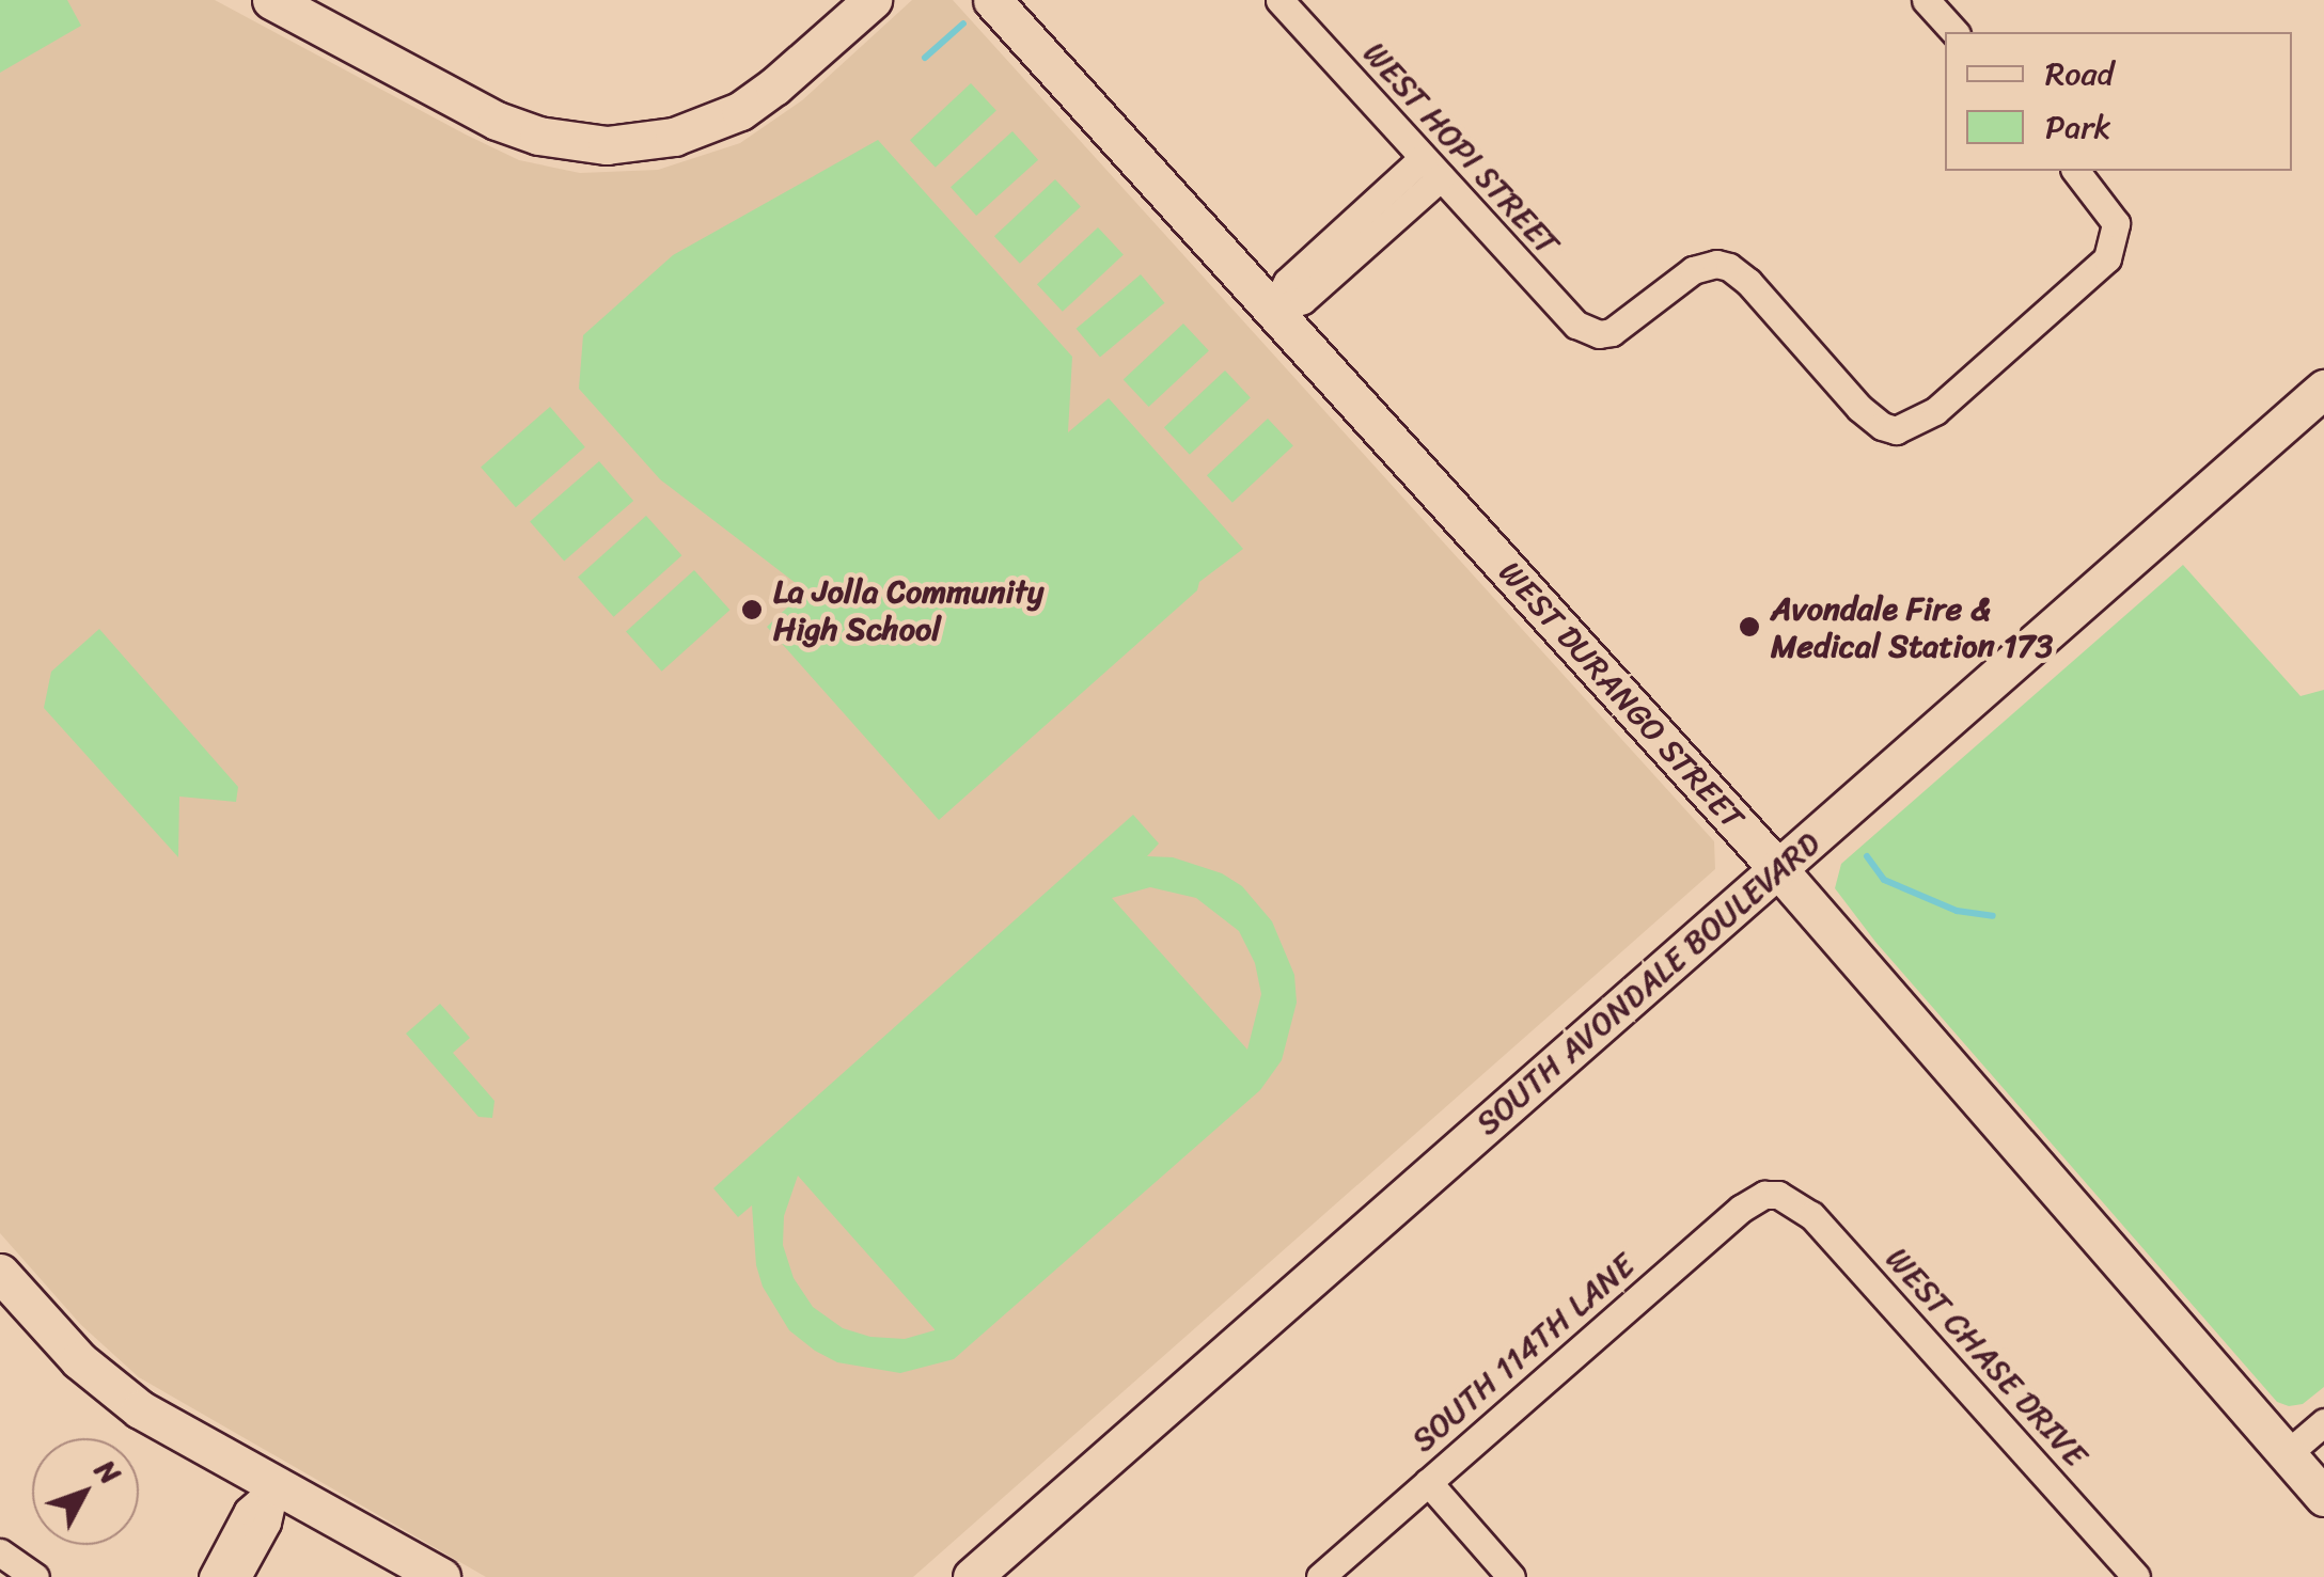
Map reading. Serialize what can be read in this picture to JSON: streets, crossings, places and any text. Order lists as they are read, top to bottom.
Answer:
{
  "streets": {
    "street": [
      "WEST HOPI STREET",
      "WEST DURANGO STREET",
      "SOUTH AVONDALE BOULEVARD",
      "SOUTH 114TH LANE",
      "WEST CHASE DRIVE"
    ]
  },
  "crossings": [
    ["WEST DURANGO STREET", "SOUTH AVONDALE BOULEVARD"],
    ["SOUTH 114TH LANE", "WEST CHASE DRIVE"]
  ],
  "places": ["La Jolla Community High School", "Avondale Fire & Medical Station 173"],
  "legend": ["Road", "Park"],
  "north": "top right"
}
